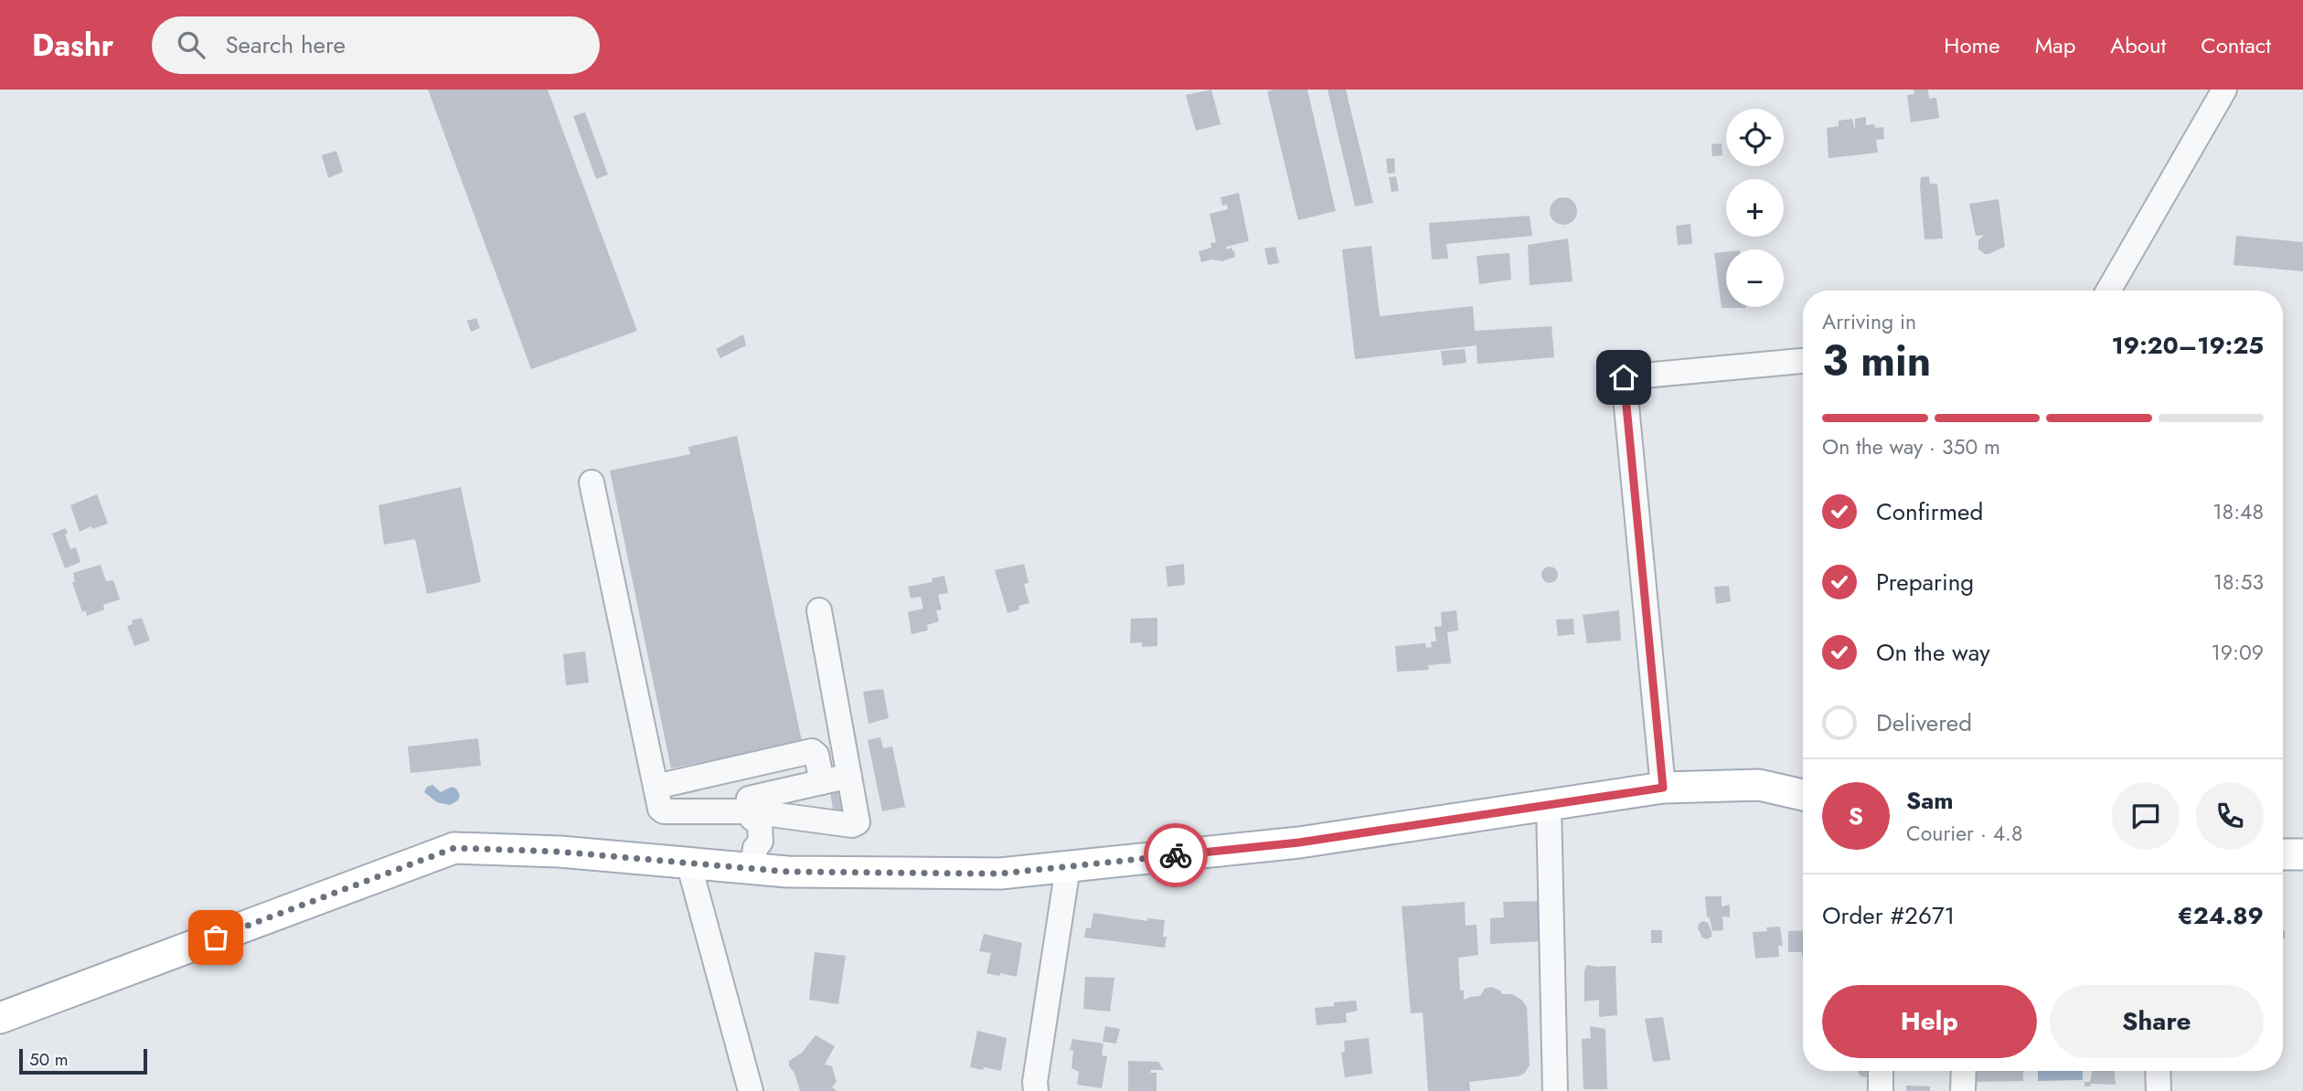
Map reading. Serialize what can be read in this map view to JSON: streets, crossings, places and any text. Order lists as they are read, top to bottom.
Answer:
{
  "scale_bar": "50 m",
  "page": {
    "header": "Dashr",
    "search": "Search here",
    "nav": [
      "Home",
      "Map",
      "About",
      "Contact"
    ],
    "map_buttons": ["+", "−"],
    "heading": ["3 min", "Arriving in", "19:20–19:25"],
    "panel": [
      "Sam",
      "Courier · 4.8",
      "Order #2671",
      "€24.89"
    ],
    "bar": "On the way · 350 m",
    "list": [
      ["Confirmed", "18:48"],
      ["Preparing", "18:53"],
      ["On the way", "19:09"],
      "Delivered"
    ],
    "round": "S",
    "buttons": ["Help", "Share"],
    "scale": "50 m"
  }
}
